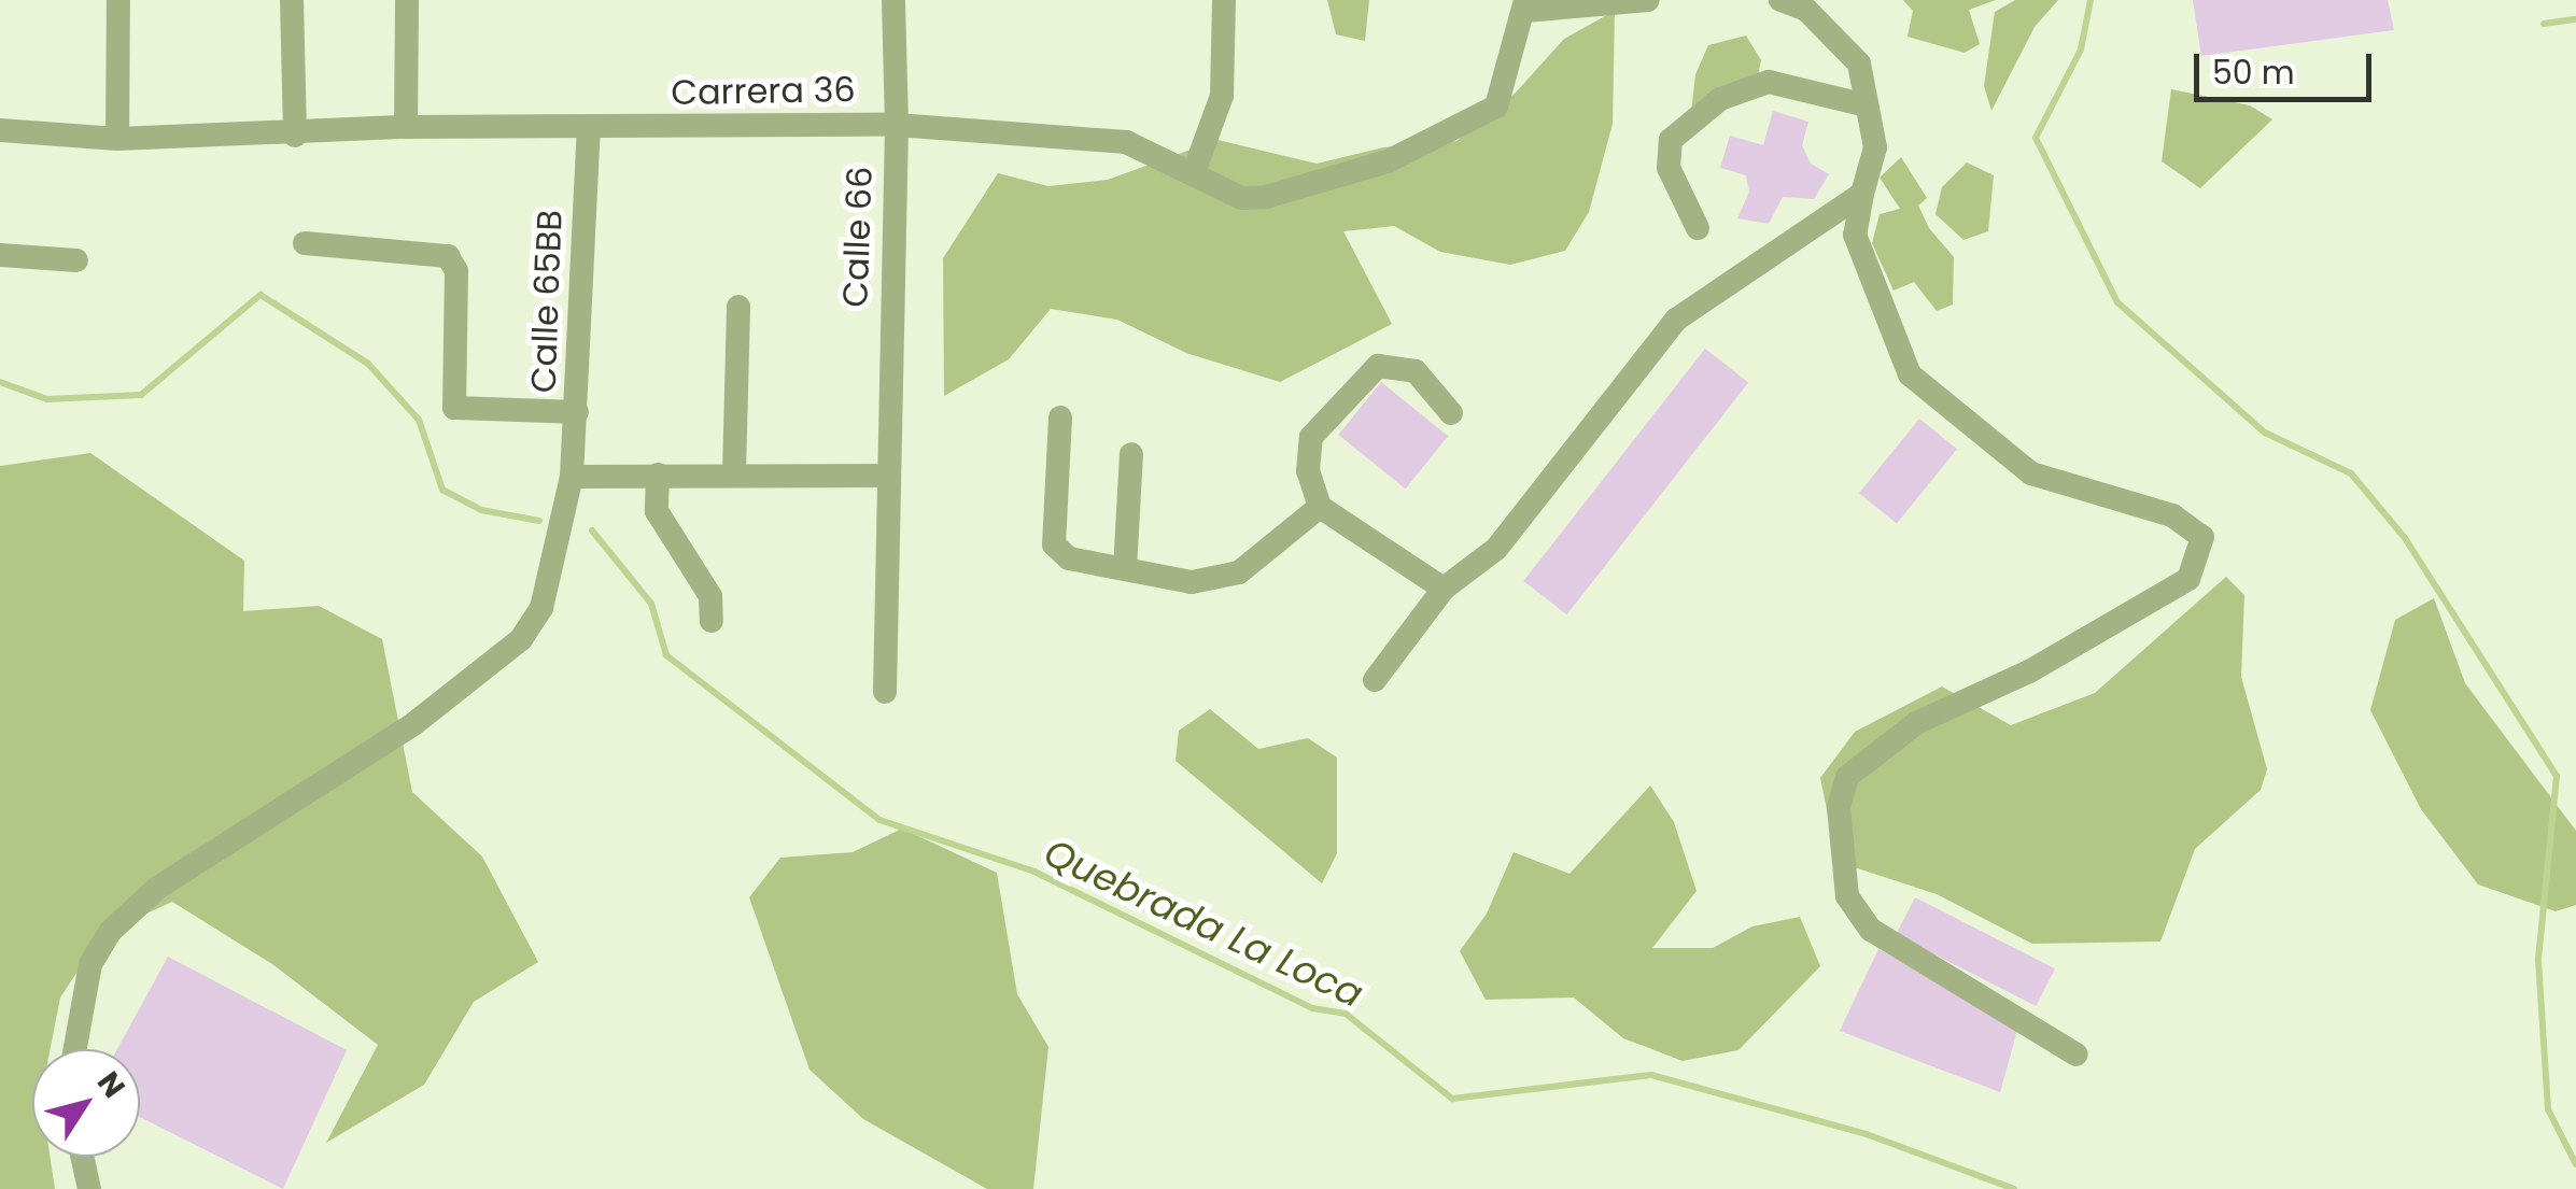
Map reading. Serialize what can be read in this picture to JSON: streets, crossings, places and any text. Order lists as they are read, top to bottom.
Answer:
{
  "streets": {
    "street": ["Carrera 36", "Calle 66", "Calle 65BB"]
  },
  "crossings": [
    ["Carrera 36", "Calle 66"],
    ["Carrera 36", "Calle 65BB"]
  ],
  "water": ["Quebrada La Loca"],
  "scale_bar": "50 m",
  "north": "top right"
}
